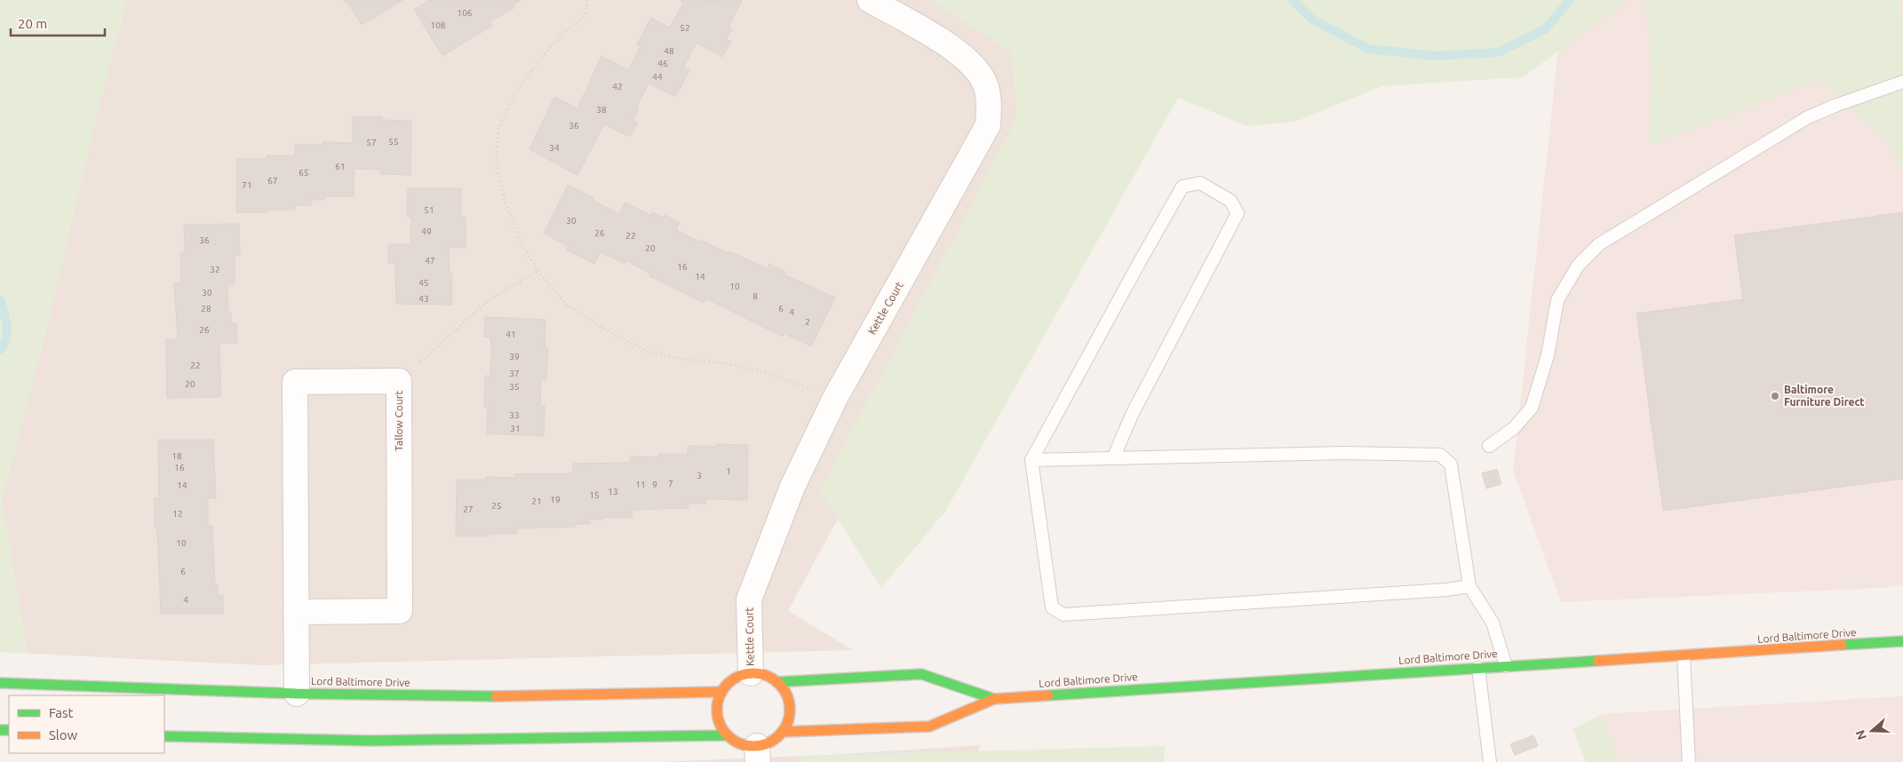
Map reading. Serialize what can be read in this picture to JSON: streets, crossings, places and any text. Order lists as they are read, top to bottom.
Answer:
{
  "streets": {
    "main road": ["Lord Baltimore Drive"],
    "street": ["Kettle Court", "Tallow Court"]
  },
  "crossings": [
    ["Kettle Court", "Lord Baltimore Drive"],
    ["Tallow Court", "Lord Baltimore Drive"]
  ],
  "places": ["Baltimore Furniture Direct"],
  "house_numbers": [
    "106",
    "108",
    "52",
    "48",
    "46",
    "44",
    "42",
    "38",
    "36",
    "55",
    "57",
    "34",
    "61",
    "65",
    "67",
    "71",
    "51",
    "30",
    "49",
    "26",
    "22",
    "36",
    "20",
    "47",
    "16",
    "32",
    "14",
    "45",
    "10",
    "30",
    "8",
    "43",
    "28",
    "6",
    "4",
    "2",
    "26",
    "41",
    "39",
    "22",
    "37",
    "20",
    "35",
    "33",
    "31",
    "18",
    "16",
    "1",
    "3",
    "7",
    "11",
    "9",
    "14",
    "13",
    "15",
    "19",
    "21",
    "25",
    "27",
    "12",
    "10",
    "6",
    "4"
  ],
  "legend": ["Fast", "Slow"],
  "scale_bar": "20 m",
  "north": "left"
}
